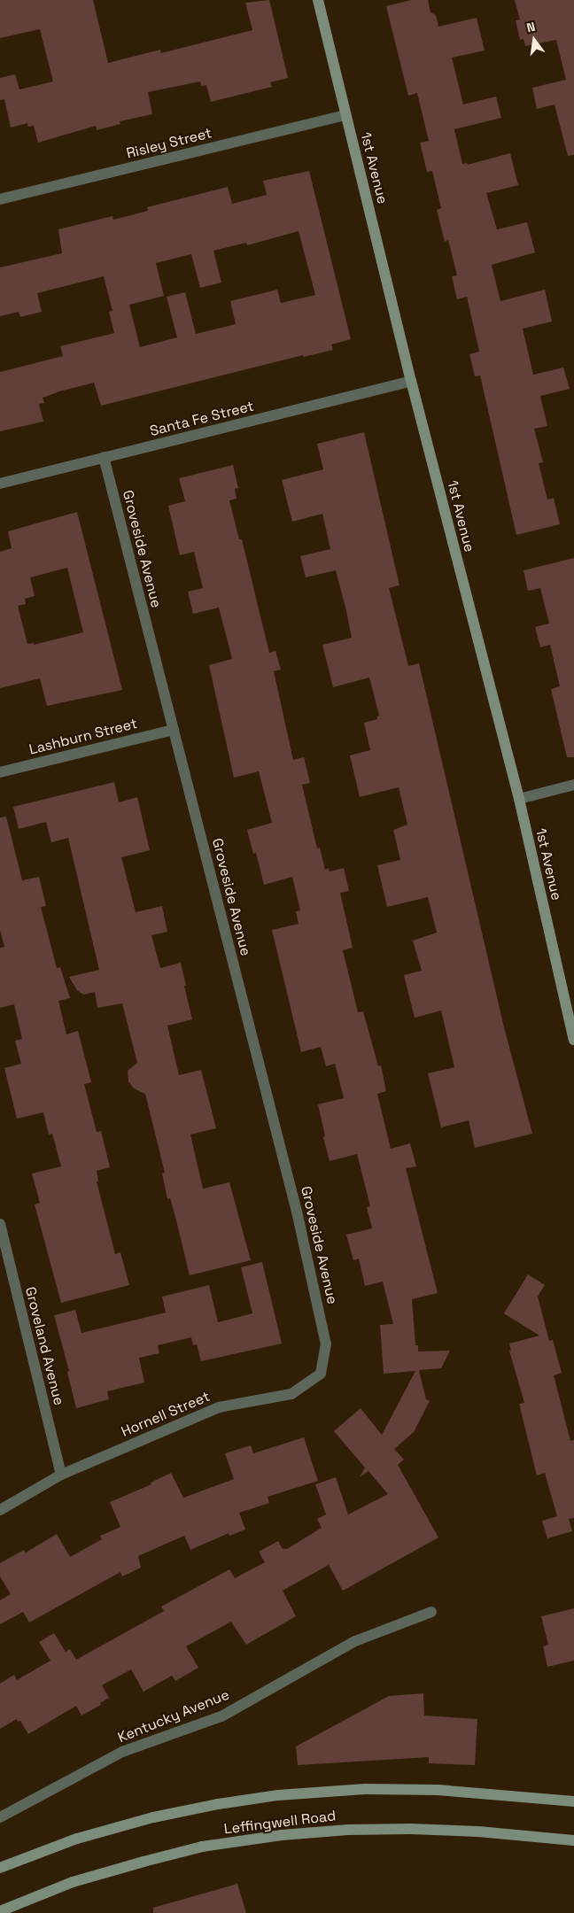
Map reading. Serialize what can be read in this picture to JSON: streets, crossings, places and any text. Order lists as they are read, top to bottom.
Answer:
{
  "streets": {
    "main road": ["1st Avenue", "Leffingwell Road"],
    "street": [
      "Risley Street",
      "Santa Fe Street",
      "Groveside Avenue",
      "Lashburn Street",
      "Groveland Avenue",
      "Hornell Street",
      "Kentucky Avenue"
    ]
  },
  "crossings": [
    ["Risley Street", "1st Avenue"],
    ["1st Avenue", "Santa Fe Street"],
    ["Santa Fe Street", "Groveside Avenue"],
    ["Groveside Avenue", "Lashburn Street"],
    ["Groveside Avenue", "Hornell Street"],
    ["Groveland Avenue", "Hornell Street"]
  ],
  "north": "top"
}
